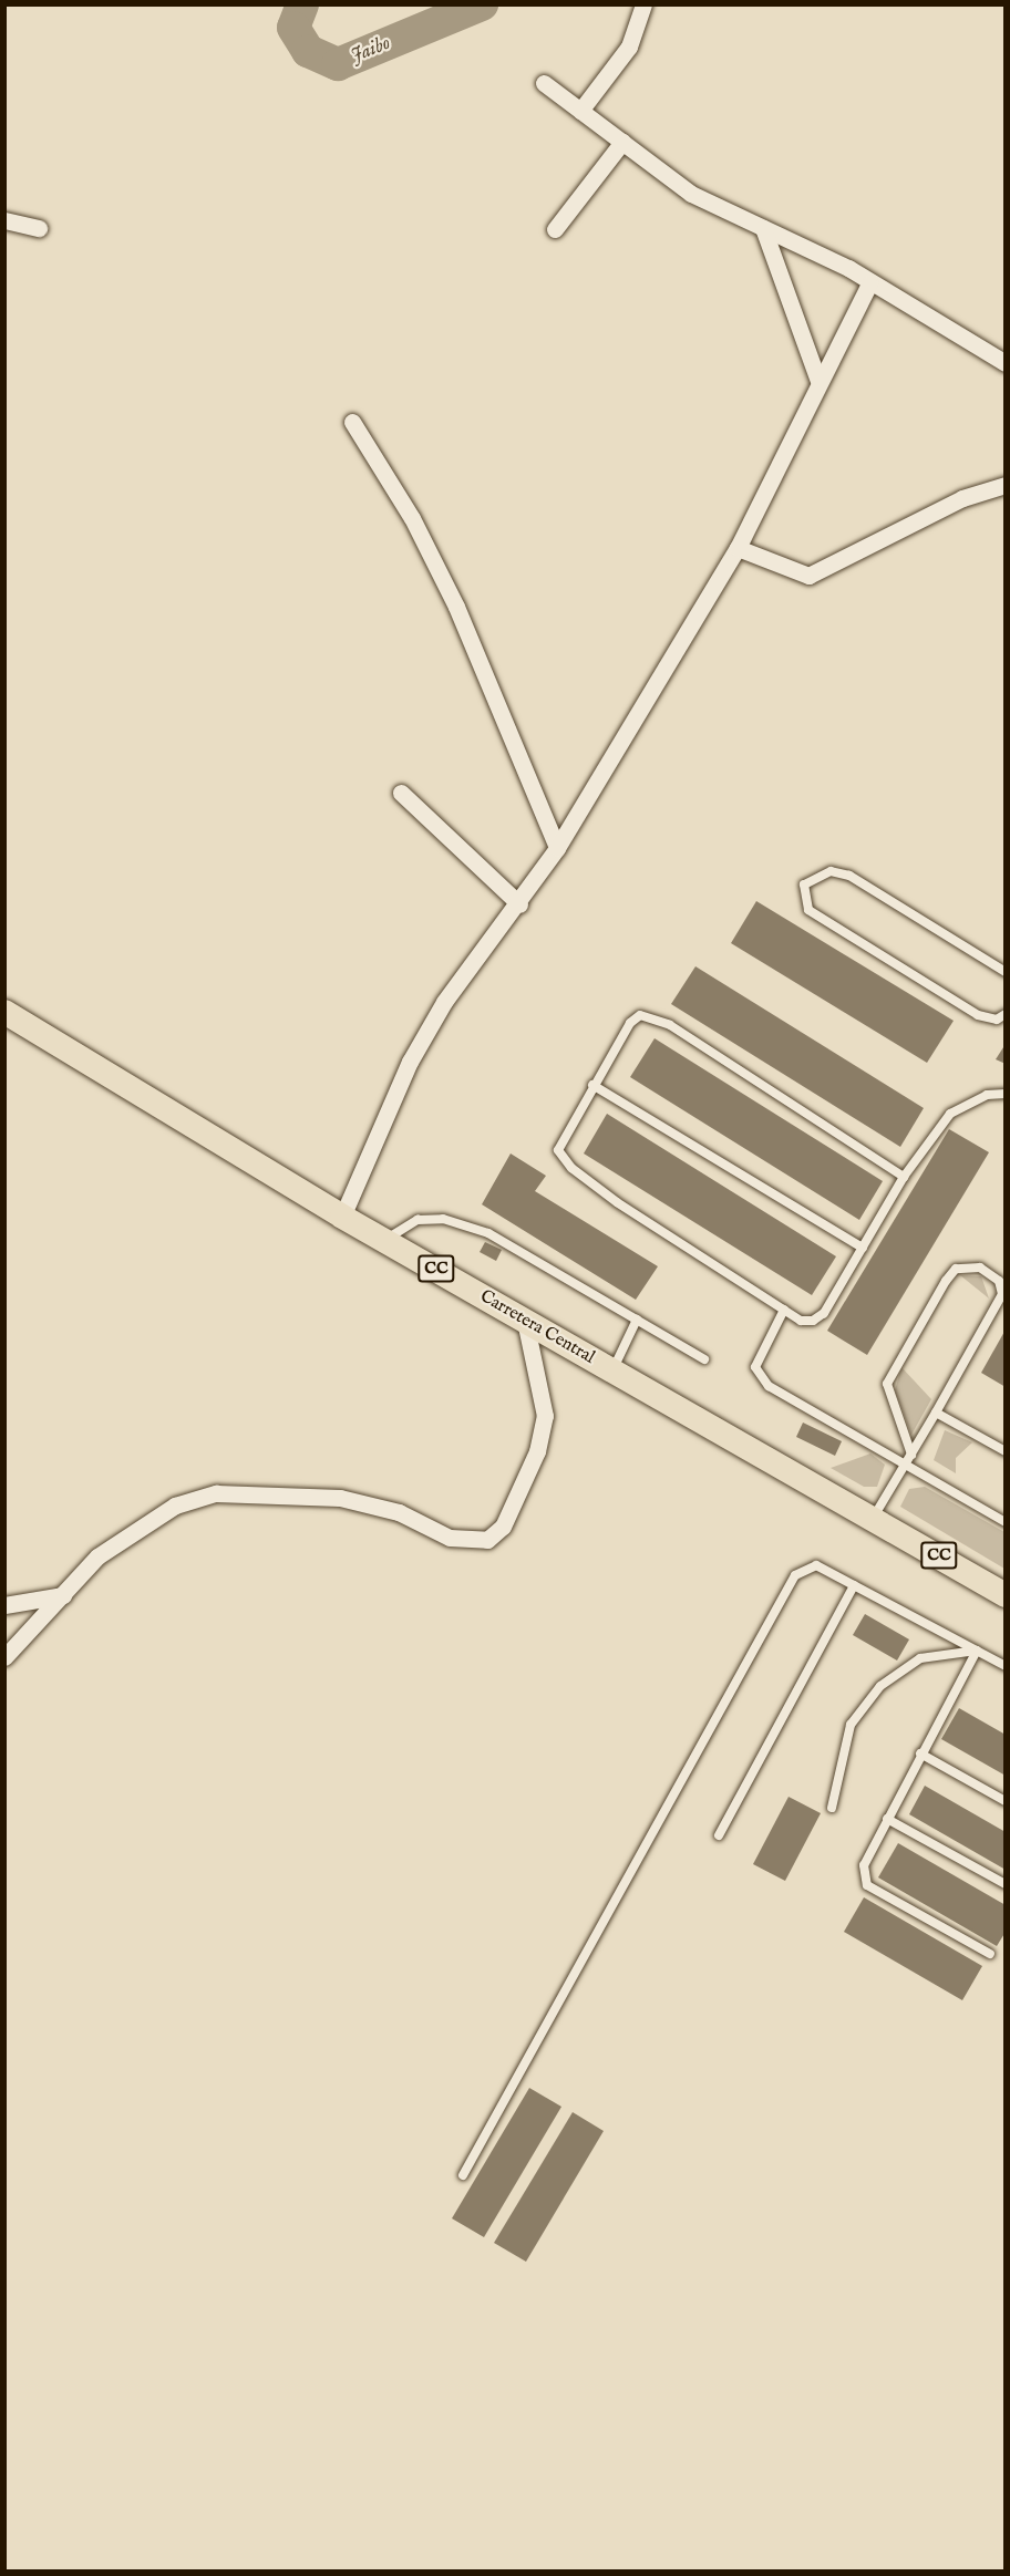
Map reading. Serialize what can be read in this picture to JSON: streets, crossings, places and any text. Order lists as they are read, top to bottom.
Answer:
{
  "streets": {
    "main road": ["CC", "Carretera Central"]
  },
  "water": ["Jaibo"]
}
